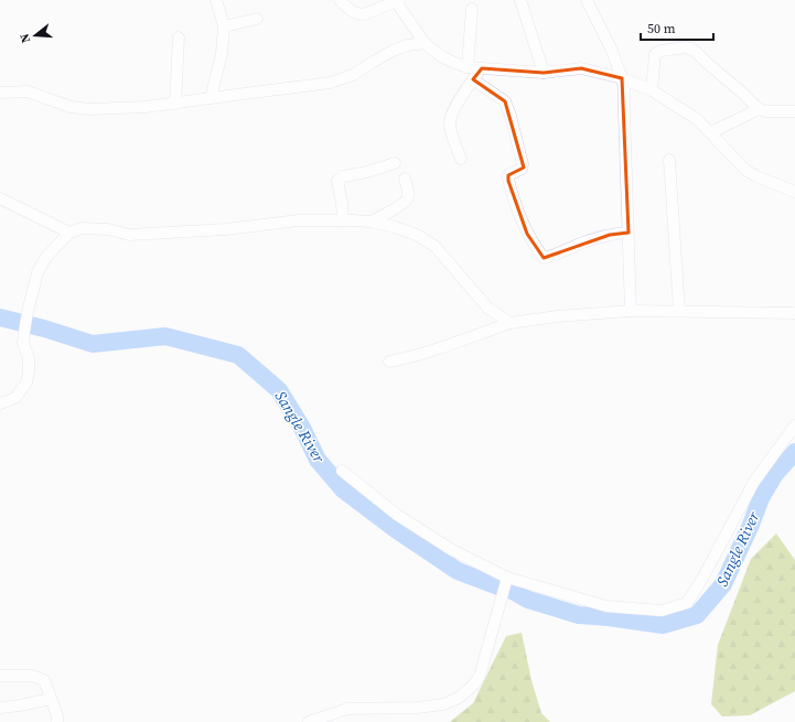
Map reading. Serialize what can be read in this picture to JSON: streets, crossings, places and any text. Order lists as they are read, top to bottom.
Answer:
{
  "water": ["Sangle River"],
  "scale_bar": "50 m",
  "north": "left"
}
